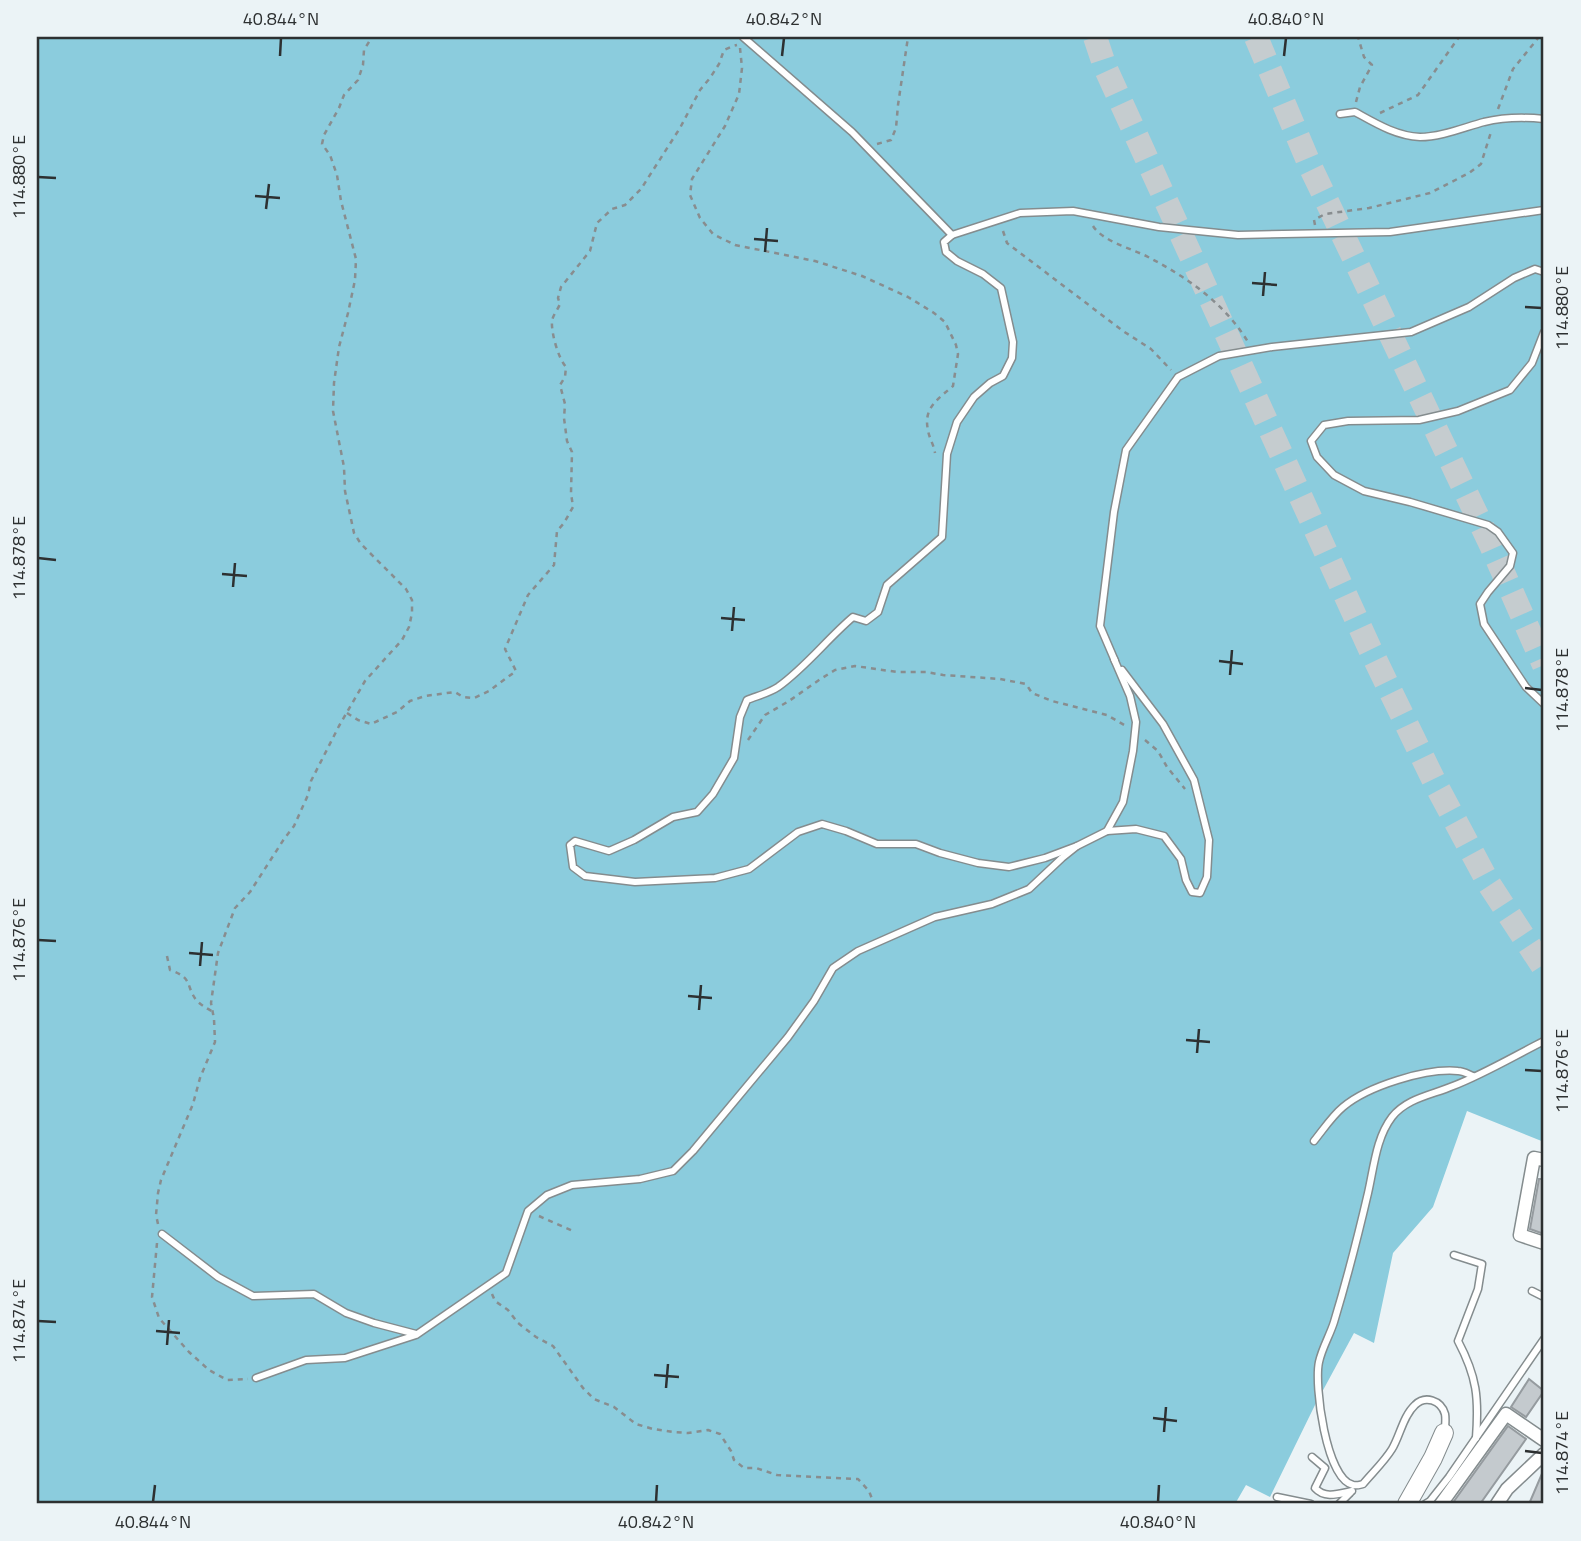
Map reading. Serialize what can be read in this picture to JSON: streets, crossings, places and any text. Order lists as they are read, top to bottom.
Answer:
{
  "coordinates": [
    "40.844°N",
    "40.842°N",
    "40.840°N",
    "114.880°E",
    "114.878°E",
    "114.876°E",
    "114.874°E"
  ]
}
